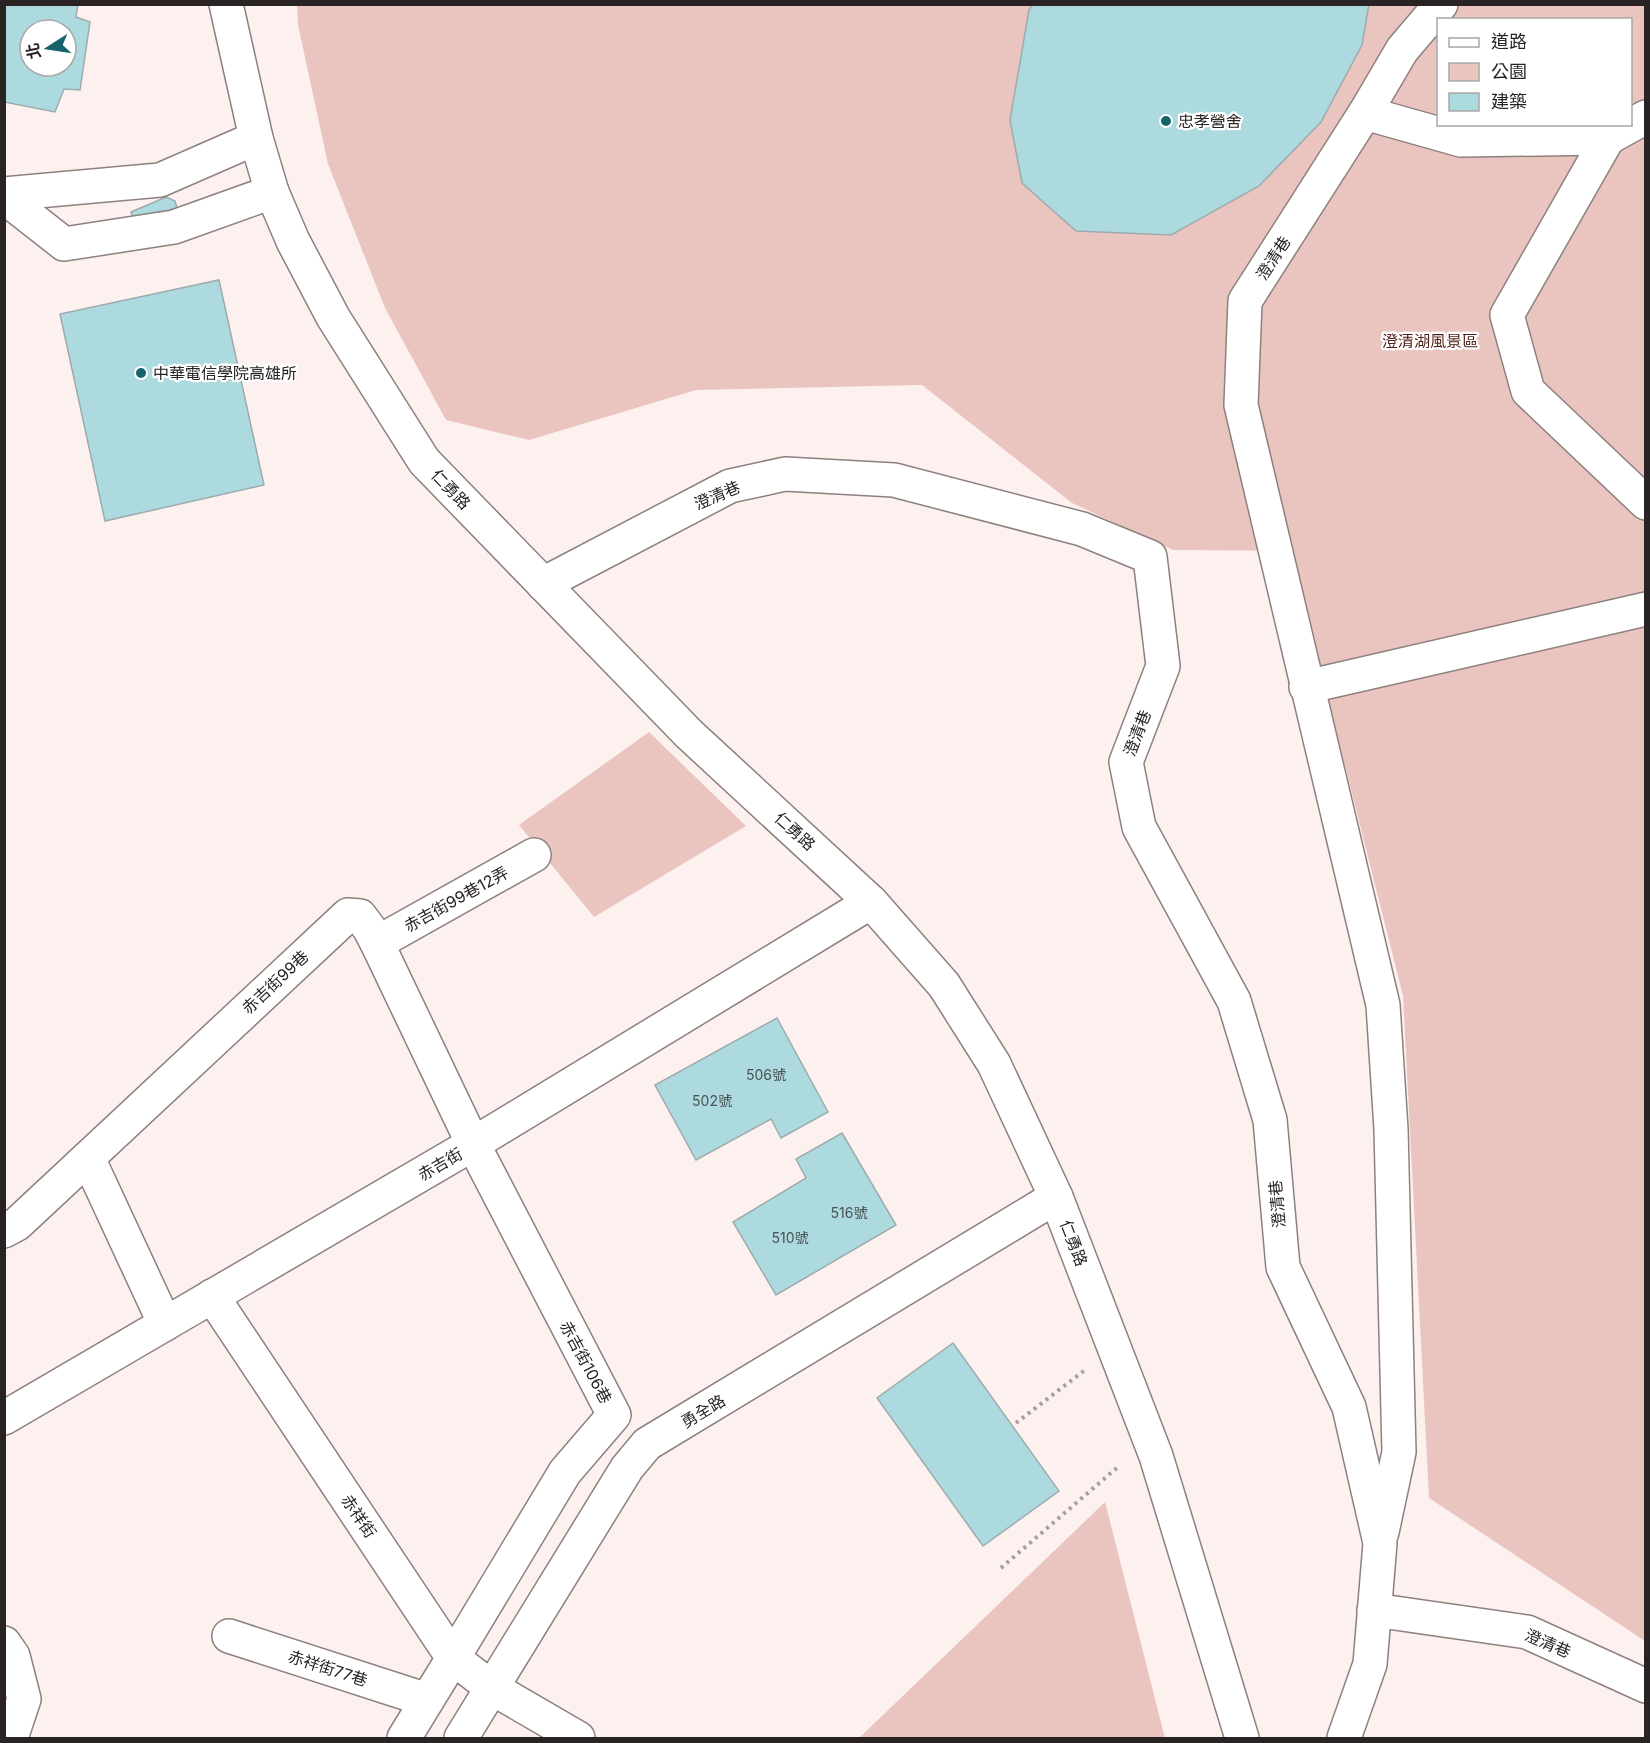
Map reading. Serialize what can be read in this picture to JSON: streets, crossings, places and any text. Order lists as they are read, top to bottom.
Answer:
{
  "streets": {
    "street": [
      "澄清巷",
      "仁勇路",
      "赤吉街99巷12弄",
      "赤吉街99巷",
      "赤吉街",
      "赤吉街106巷",
      "勇全路",
      "赤祥街",
      "赤祥街77巷"
    ]
  },
  "crossings": [
    ["澄清巷", "仁勇路"],
    ["仁勇路", "赤吉街"],
    ["仁勇路", "勇全路"],
    ["赤吉街99巷12弄", "赤吉街99巷"],
    ["赤吉街99巷", "赤吉街"],
    ["赤吉街99巷", "赤吉街106巷"],
    ["赤吉街", "赤吉街106巷"],
    ["赤吉街", "赤祥街"],
    ["赤吉街106巷", "赤祥街"],
    ["勇全路", "赤祥街"]
  ],
  "parks": ["澄清湖風景區"],
  "places": ["忠孝營舍", "中華電信學院高雄所"],
  "house_numbers": [
    "506號",
    "502號",
    "516號",
    "510號"
  ],
  "legend": ["道路", "公園", "建築"],
  "north": "left"
}
